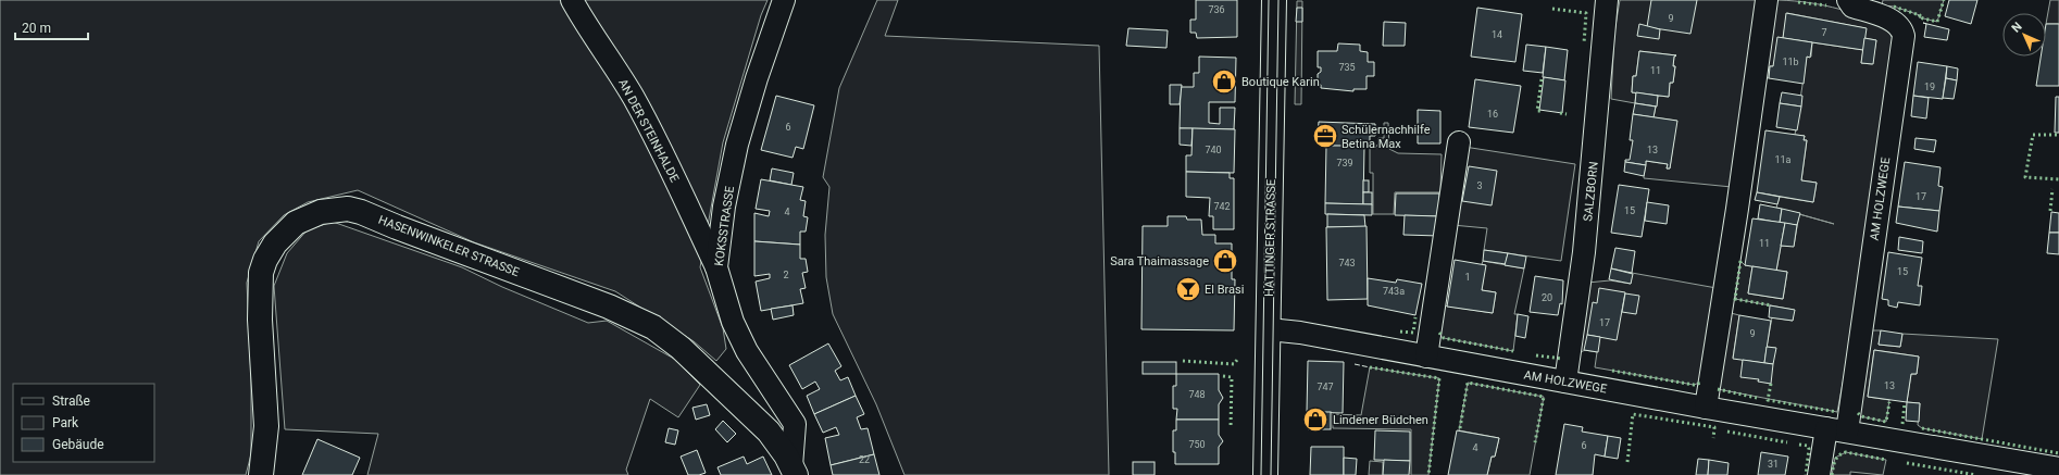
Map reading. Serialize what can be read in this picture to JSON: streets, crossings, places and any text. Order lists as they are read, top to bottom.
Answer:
{
  "streets": {
    "street": [
      "AN DER STEINHALDE",
      "SALZBORN",
      "AM HOLZWEGE",
      "KOKSSTRASSE",
      "HATTINGER STRASSE",
      "HASENWINKELER STRASSE"
    ]
  },
  "crossings": [
    ["AN DER STEINHALDE", "KOKSSTRASSE"],
    ["SALZBORN", "AM HOLZWEGE"],
    ["AM HOLZWEGE", "HATTINGER STRASSE"],
    ["KOKSSTRASSE", "HASENWINKELER STRASSE"]
  ],
  "places": {
    "shop": ["Boutique Karin", "Sara Thaimassage", "Lindener Büdchen"],
    "office": ["Schülernachhilfe Betina Max"],
    "bar": ["El Brasi"]
  },
  "house_numbers": [
    "736",
    "9",
    "7",
    "14",
    "11b",
    "735",
    "11",
    "19",
    "16",
    "6",
    "740",
    "13",
    "11a",
    "739",
    "3",
    "17",
    "742",
    "15",
    "4",
    "11",
    "743",
    "15",
    "2",
    "1",
    "743a",
    "20",
    "17",
    "9",
    "13",
    "747",
    "748",
    "750",
    "6",
    "4",
    "22",
    "31"
  ],
  "legend": ["Straße", "Park", "Gebäude"],
  "scale_bar": "20 m",
  "north": "top left"
}
